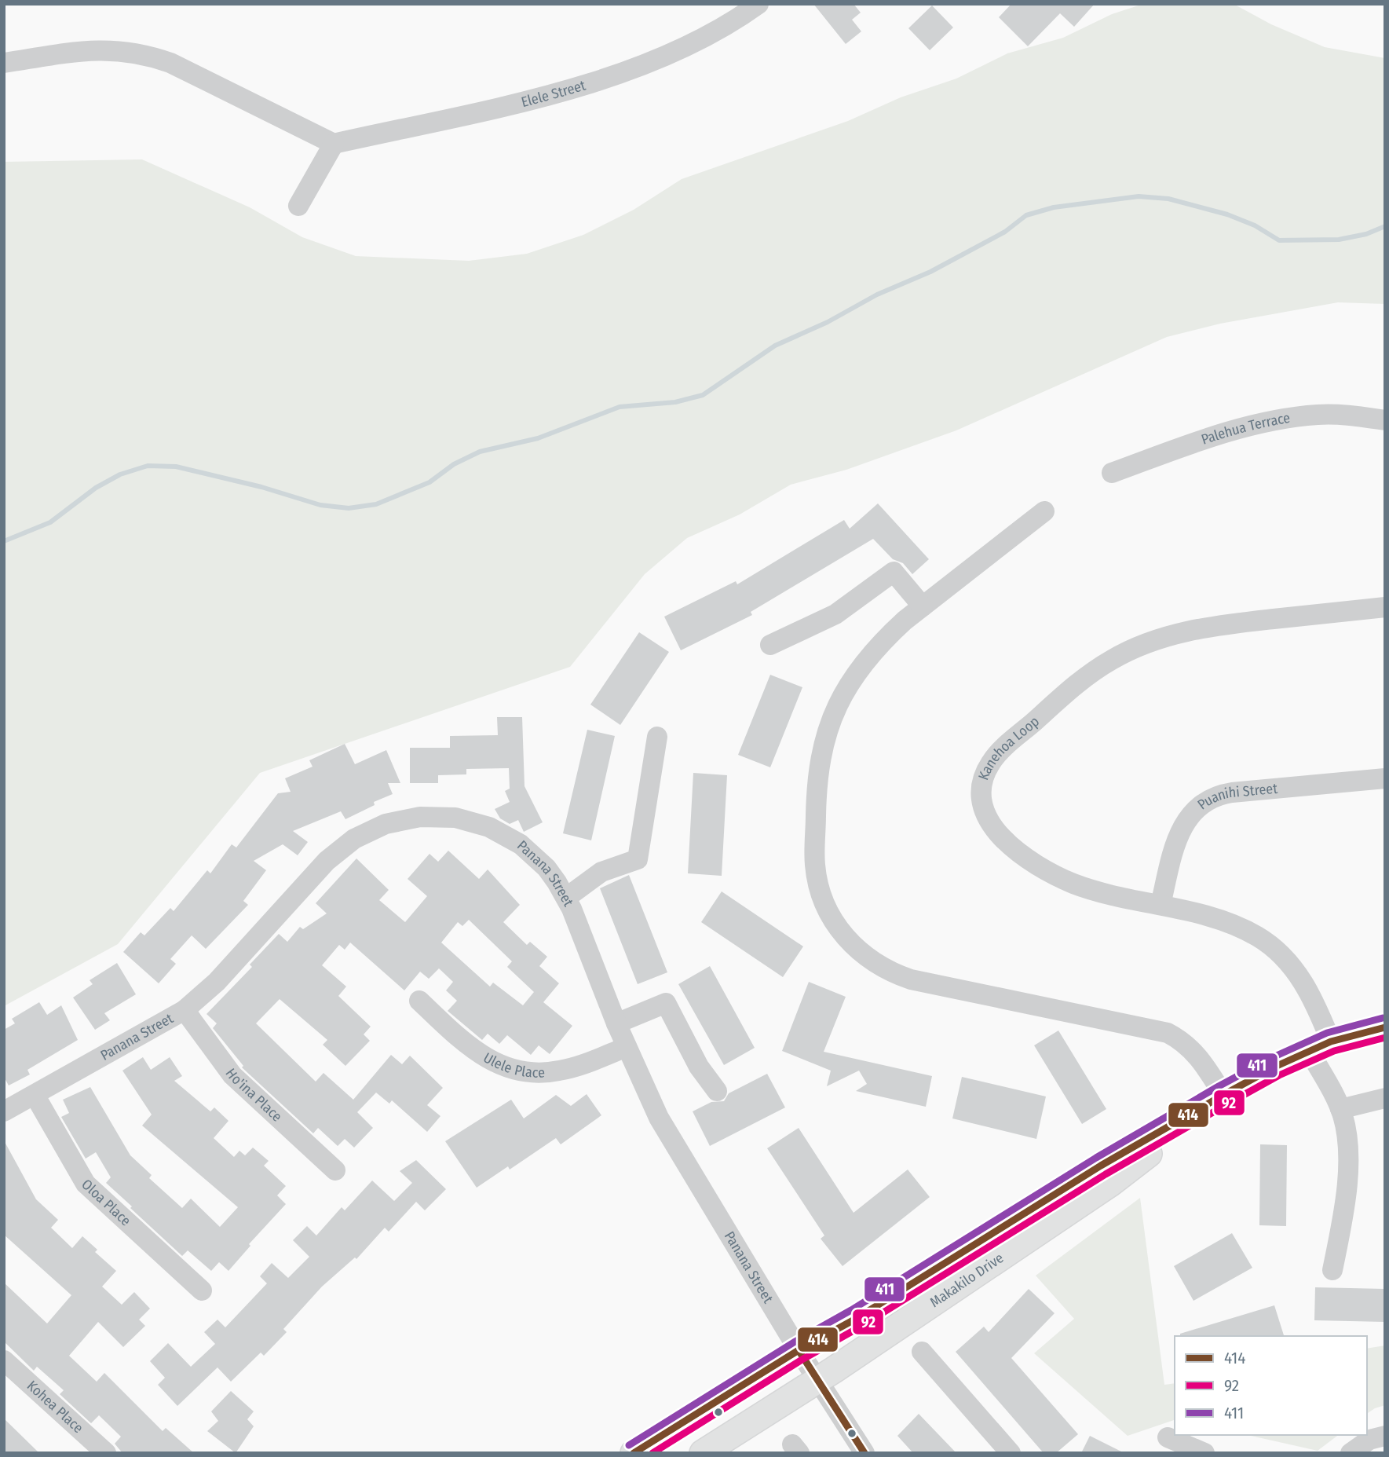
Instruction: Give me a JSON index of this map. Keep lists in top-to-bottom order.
{
  "streets": {
    "main road": ["Makakilo Drive"],
    "street": [
      "Elele Street",
      "Palehua Terrace",
      "Kanehoa Loop",
      "Puanihi Street",
      "Panana Street",
      "Ulele Place",
      "Ho'ina Place",
      "Oloa Place",
      "Kohea Place"
    ]
  },
  "crossings": [
    ["Kanehoa Loop", "Puanihi Street"],
    ["Kanehoa Loop", "Makakilo Drive"],
    ["Panana Street", "Ulele Place"],
    ["Panana Street", "Ho'ina Place"],
    ["Panana Street", "Oloa Place"],
    ["Panana Street", "Makakilo Drive"]
  ],
  "lines": ["transit line 411", "transit line 414", "transit line 92"],
  "legend": ["414", "92", "411"]
}
